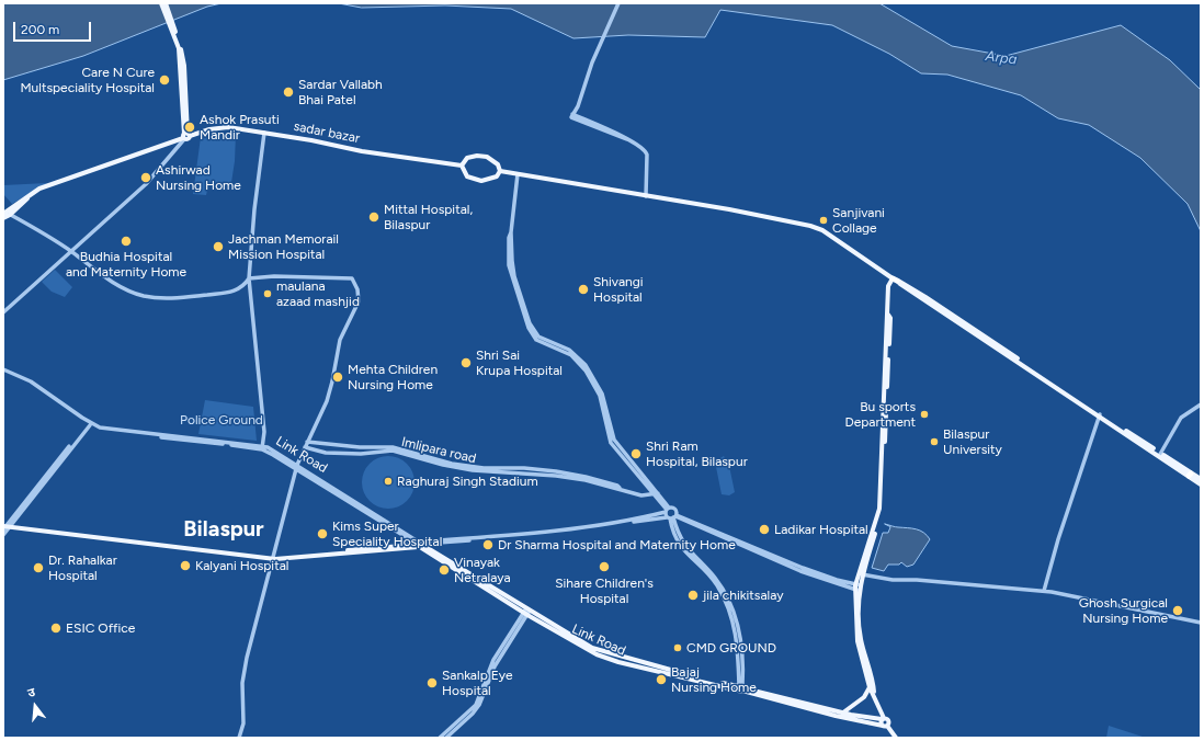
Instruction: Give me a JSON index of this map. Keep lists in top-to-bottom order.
{
  "streets": {
    "main road": ["sadar bazar", "Link Road"],
    "street": ["Imlipara road"]
  },
  "districts": ["Bilaspur"],
  "water": ["Arpa"],
  "parks": ["Police Ground"],
  "places": [
    "Care N Cure Multspeciality Hospital",
    "Sardar Vallabh Bhai Patel",
    "Ashok Prasuti Mandir",
    "Ashirwad Nursing Home",
    "Mittal Hospital, Bilaspur",
    "Sanjivani Collage",
    "Budhia Hospital and Maternity Home",
    "Jachman Memorail Mission Hospital",
    "Shivangi Hospital",
    "maulana azaad mashjid",
    "Shri Sai Krupa Hospital",
    "Mehta Children Nursing Home",
    "Bu sports Department",
    "Bilaspur University",
    "Shri Ram Hospital, Bilaspur",
    "Raghuraj Singh Stadium",
    "Ladikar Hospital",
    "Kims Super Speciality Hospital",
    "Dr Sharma Hospital and Maternity Home",
    "Kalyani Hospital",
    "Sihare Children's Hospital",
    "Dr. Rahalkar Hospital",
    "Vinayak Netralaya",
    "jila chikitsalay",
    "Ghosh Surgical Nursing Home",
    "ESIC Office",
    "CMD GROUND",
    "Bajaj Nursing Home",
    "Sankalp Eye Hospital"
  ],
  "scale_bar": "200 m",
  "north": "top"
}
